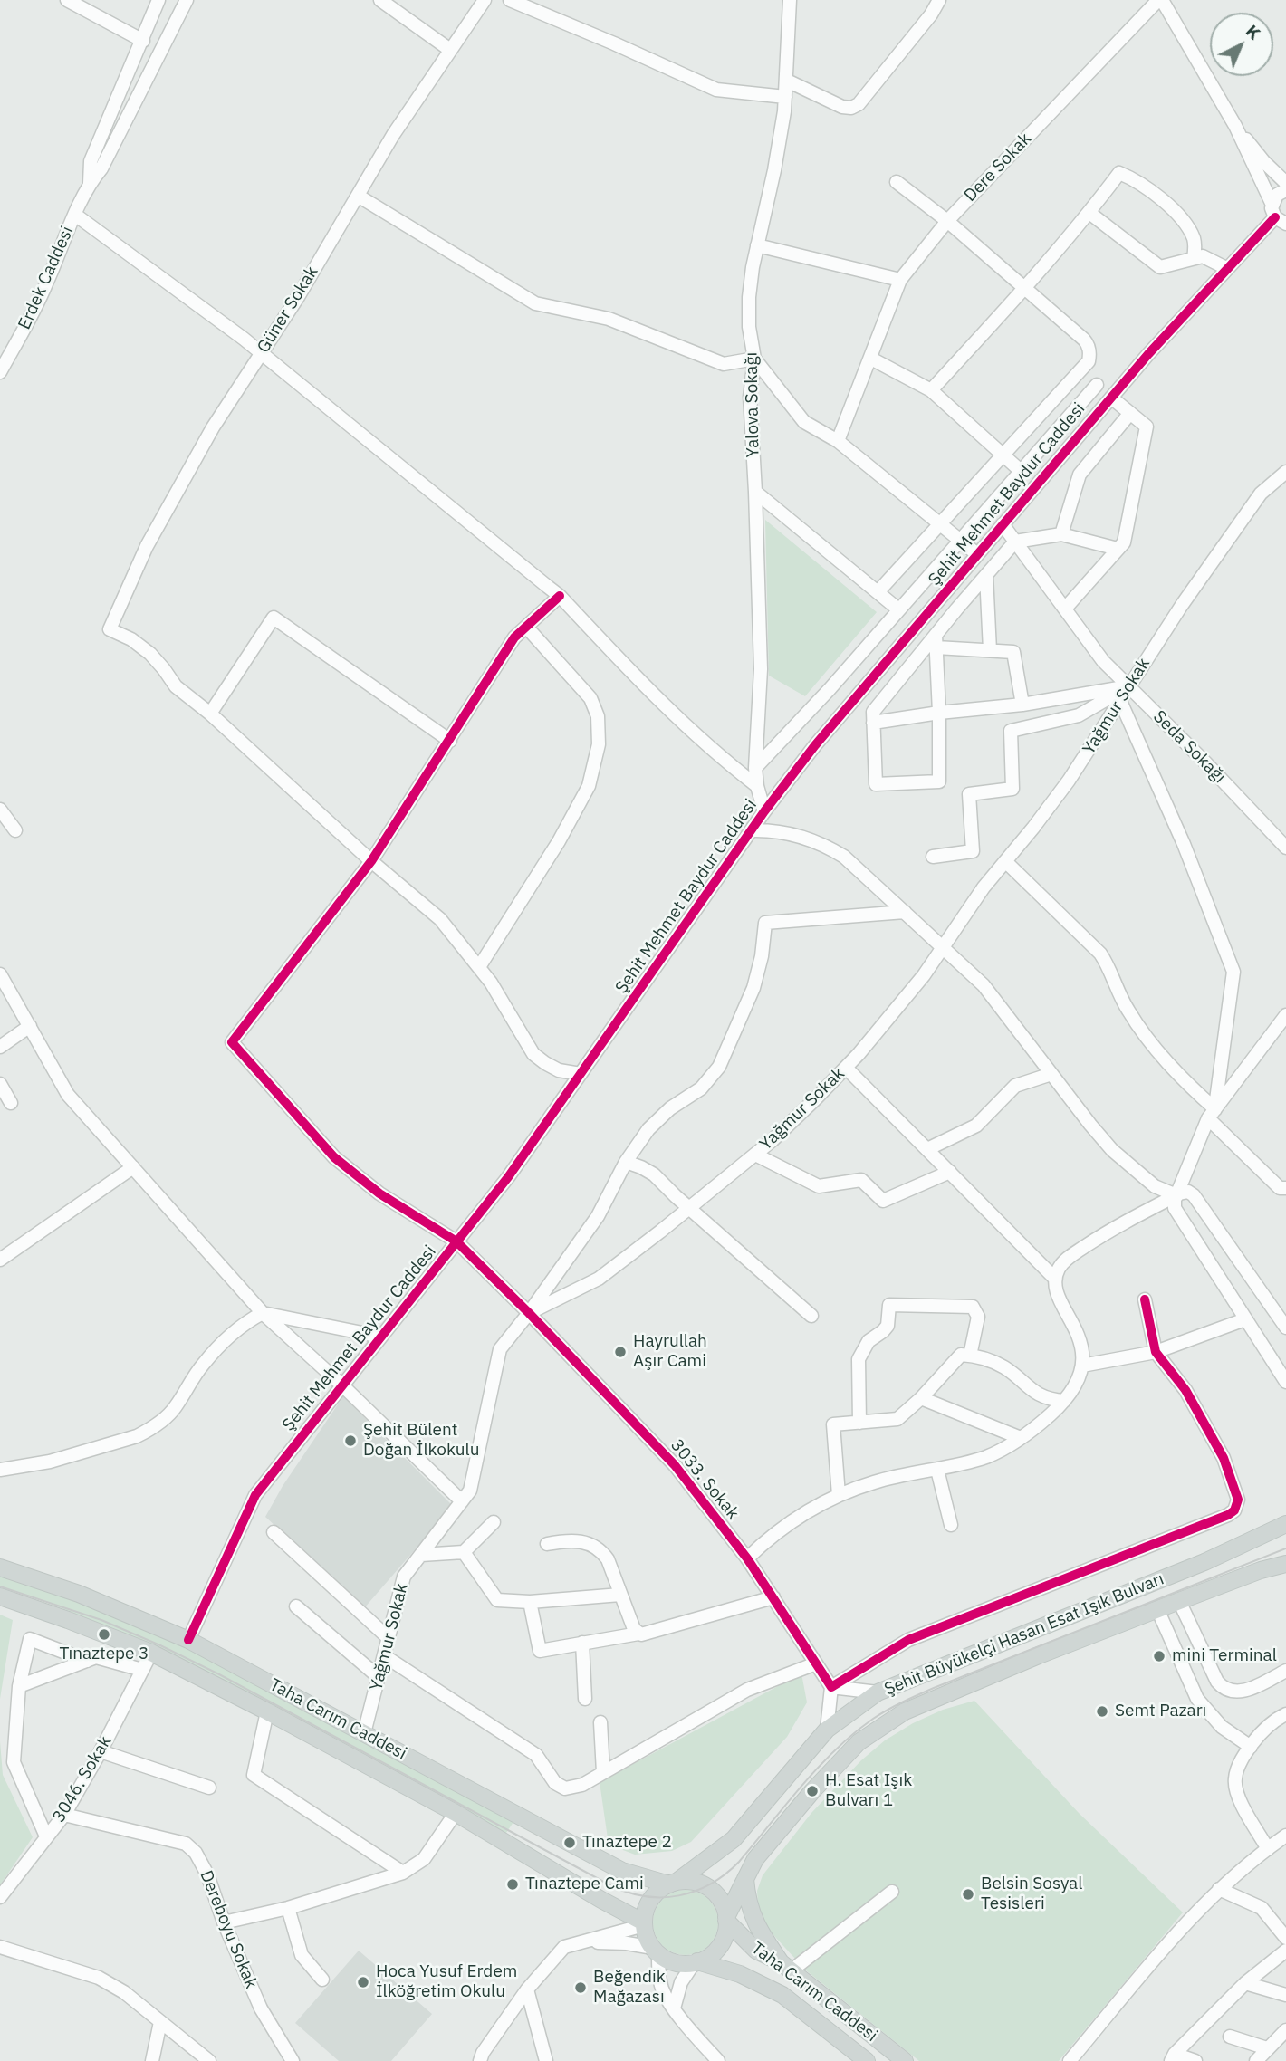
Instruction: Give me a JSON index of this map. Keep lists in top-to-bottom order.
{
  "streets": {
    "main road": ["Şehit Büyükelçi Hasan Esat Işık Bulvarı", "Taha Carım Caddesi"],
    "street": [
      "Dere Sokak",
      "Erdek Caddesi",
      "Güner Sokak",
      "Yalova Sokağı",
      "Şehit Mehmet Baydur Caddesi",
      "Yağmur Sokak",
      "Seda Sokağı",
      "3033. Sokak",
      "3046. Sokak",
      "Dereboyu Sokak"
    ]
  },
  "crossings": [
    ["Yalova Sokağı", "Şehit Mehmet Baydur Caddesi"],
    ["Şehit Mehmet Baydur Caddesi", "Seda Sokağı"],
    ["Şehit Mehmet Baydur Caddesi", "3033. Sokak"],
    ["Şehit Mehmet Baydur Caddesi", "Taha Carım Caddesi"],
    ["Yağmur Sokak", "Seda Sokağı"],
    ["Yağmur Sokak", "3033. Sokak"],
    ["Yağmur Sokak", "Taha Carım Caddesi"],
    ["Şehit Büyükelçi Hasan Esat Işık Bulvarı", "Taha Carım Caddesi"],
    ["Taha Carım Caddesi", "3046. Sokak"],
    ["3046. Sokak", "Dereboyu Sokak"]
  ],
  "places": [
    "Hayrullah Aşır Cami",
    "Şehit Bülent Doğan İlkokulu",
    "Tınaztepe 3",
    "mini Terminal",
    "Semt Pazarı",
    "H. Esat Işık Bulvarı 1",
    "Tınaztepe 2",
    "Tınaztepe Cami",
    "Belsin Sosyal Tesisleri",
    "Hoca Yusuf Erdem İlköğretim Okulu",
    "Beğendik Mağazası"
  ],
  "north": "top right"
}
